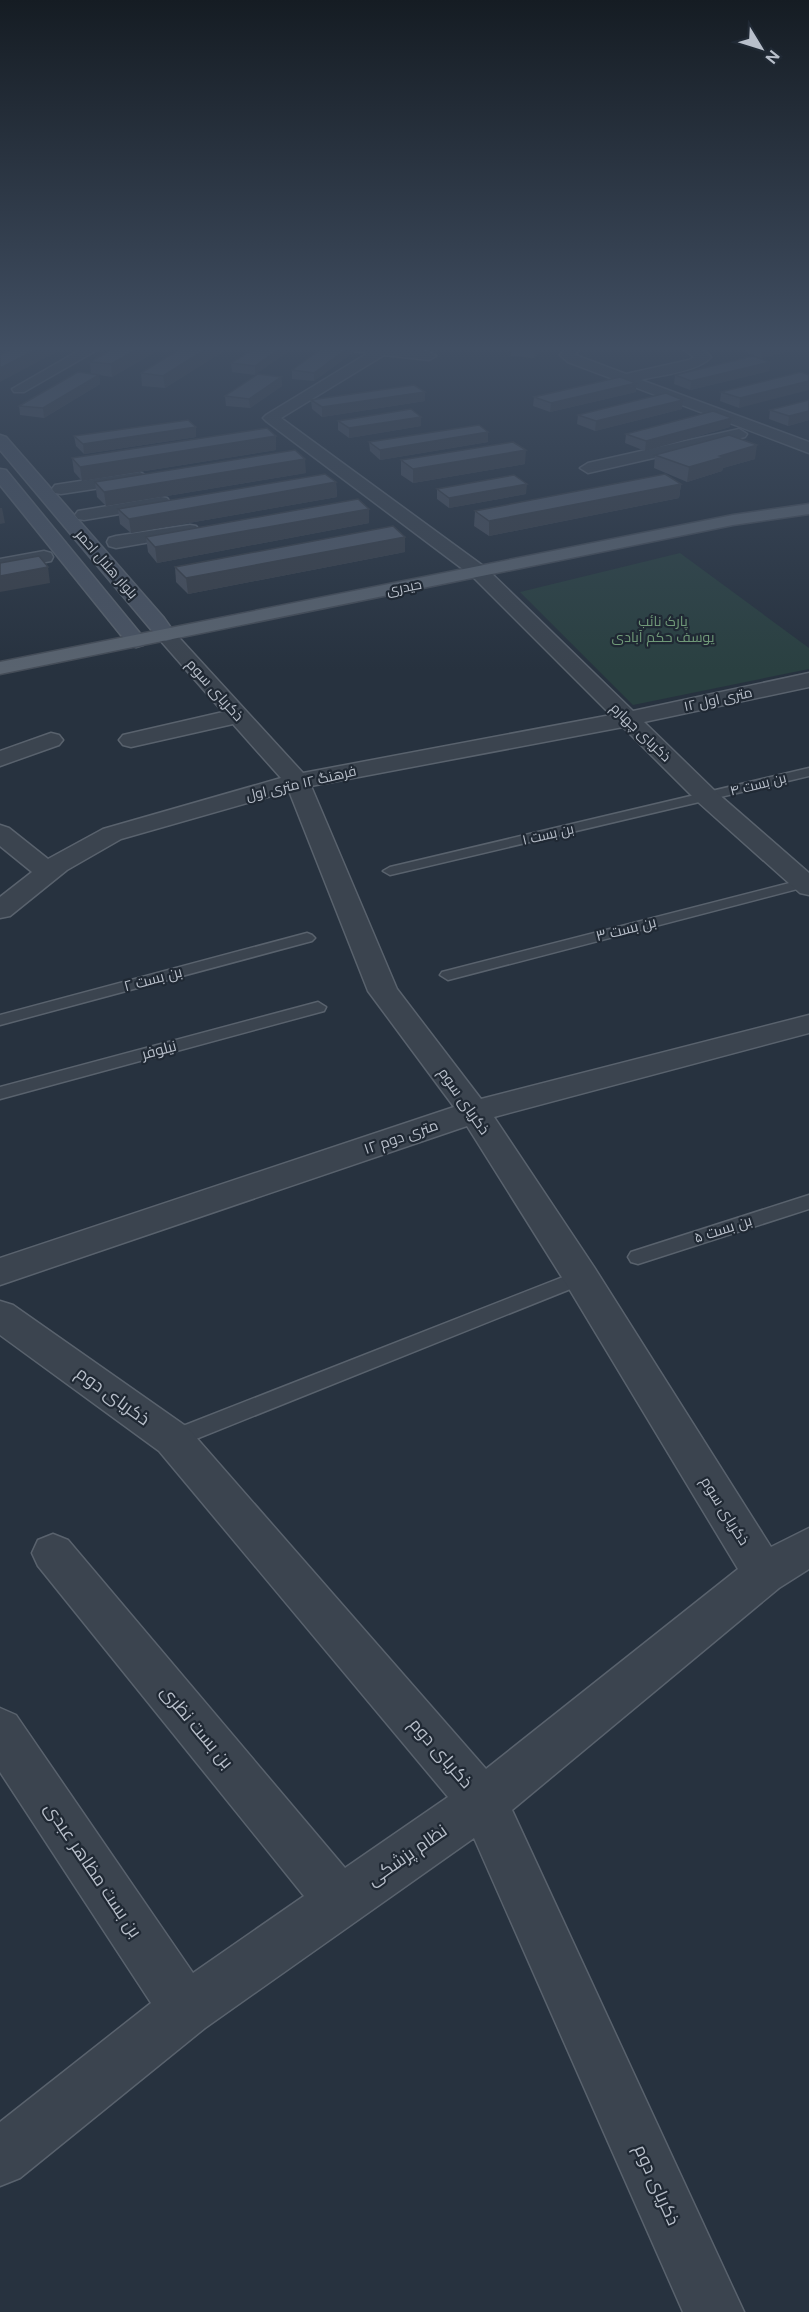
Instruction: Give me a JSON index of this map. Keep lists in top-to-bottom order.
{
  "streets": {
    "main road": ["بلوار هلال احمر", "حیدری"],
    "street": [
      "ذکریای سوم",
      "۱۲ متری اول",
      "ذکریای چهارم",
      "فرهنگ ۱۲ متری اول",
      "۱۲ متری دوم",
      "ذکریای دوم",
      "بن بست نظری",
      "نظام پزشکی",
      "بن بست مظاهر عبدی"
    ],
    "lane": [
      "بن بست ۴",
      "بن بست ۱",
      "بن بست ۳",
      "بن بست ۲",
      "نیلوفر",
      "بن بست ۵"
    ]
  },
  "crossings": [
    ["بلوار هلال احمر", "حیدری"],
    ["بلوار هلال احمر", "ذکریای سوم"],
    ["حیدری", "ذکریای سوم"],
    ["حیدری", "ذکریای چهارم"],
    ["ذکریای سوم", "فرهنگ ۱۲ متری اول"],
    ["ذکریای سوم", "۱۲ متری دوم"],
    ["ذکریای سوم", "نظام پزشکی"],
    ["۱۲ متری اول", "ذکریای چهارم"],
    ["۱۲ متری اول", "فرهنگ ۱۲ متری اول"],
    ["ذکریای چهارم", "فرهنگ ۱۲ متری اول"],
    ["ذکریای چهارم", "بن بست ۴"],
    ["ذکریای چهارم", "بن بست ۱"],
    ["ذکریای چهارم", "بن بست ۳"],
    ["بن بست ۴", "بن بست ۱"],
    ["ذکریای دوم", "نظام پزشکی"],
    ["بن بست نظری", "نظام پزشکی"],
    ["نظام پزشکی", "بن بست مظاهر عبدی"]
  ],
  "parks": ["پارک نائب یوسف حکم آبادی"],
  "north": "bottom right"
}
